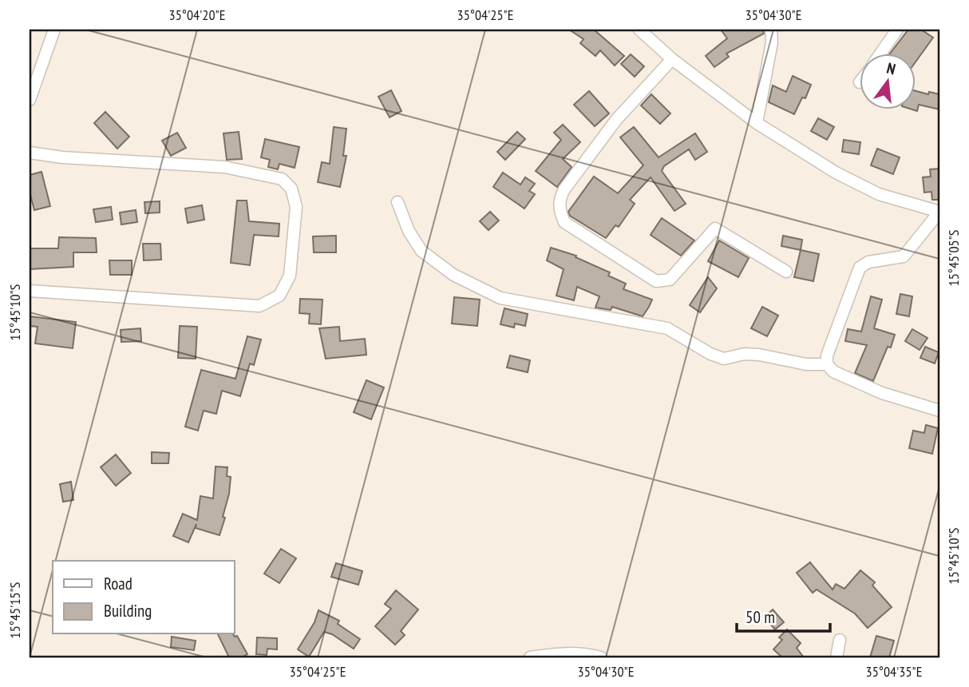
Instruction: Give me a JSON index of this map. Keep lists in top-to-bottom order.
{
  "legend": ["Road", "Building"],
  "scale_bar": "50 m",
  "north": "top",
  "coordinates": [
    "35°04'20\"E",
    "35°04'25\"E",
    "35°04'30\"E",
    "15°45'05\"S",
    "15°45'10\"S",
    "15°45'15\"S",
    "35°04'35\"E"
  ]
}
